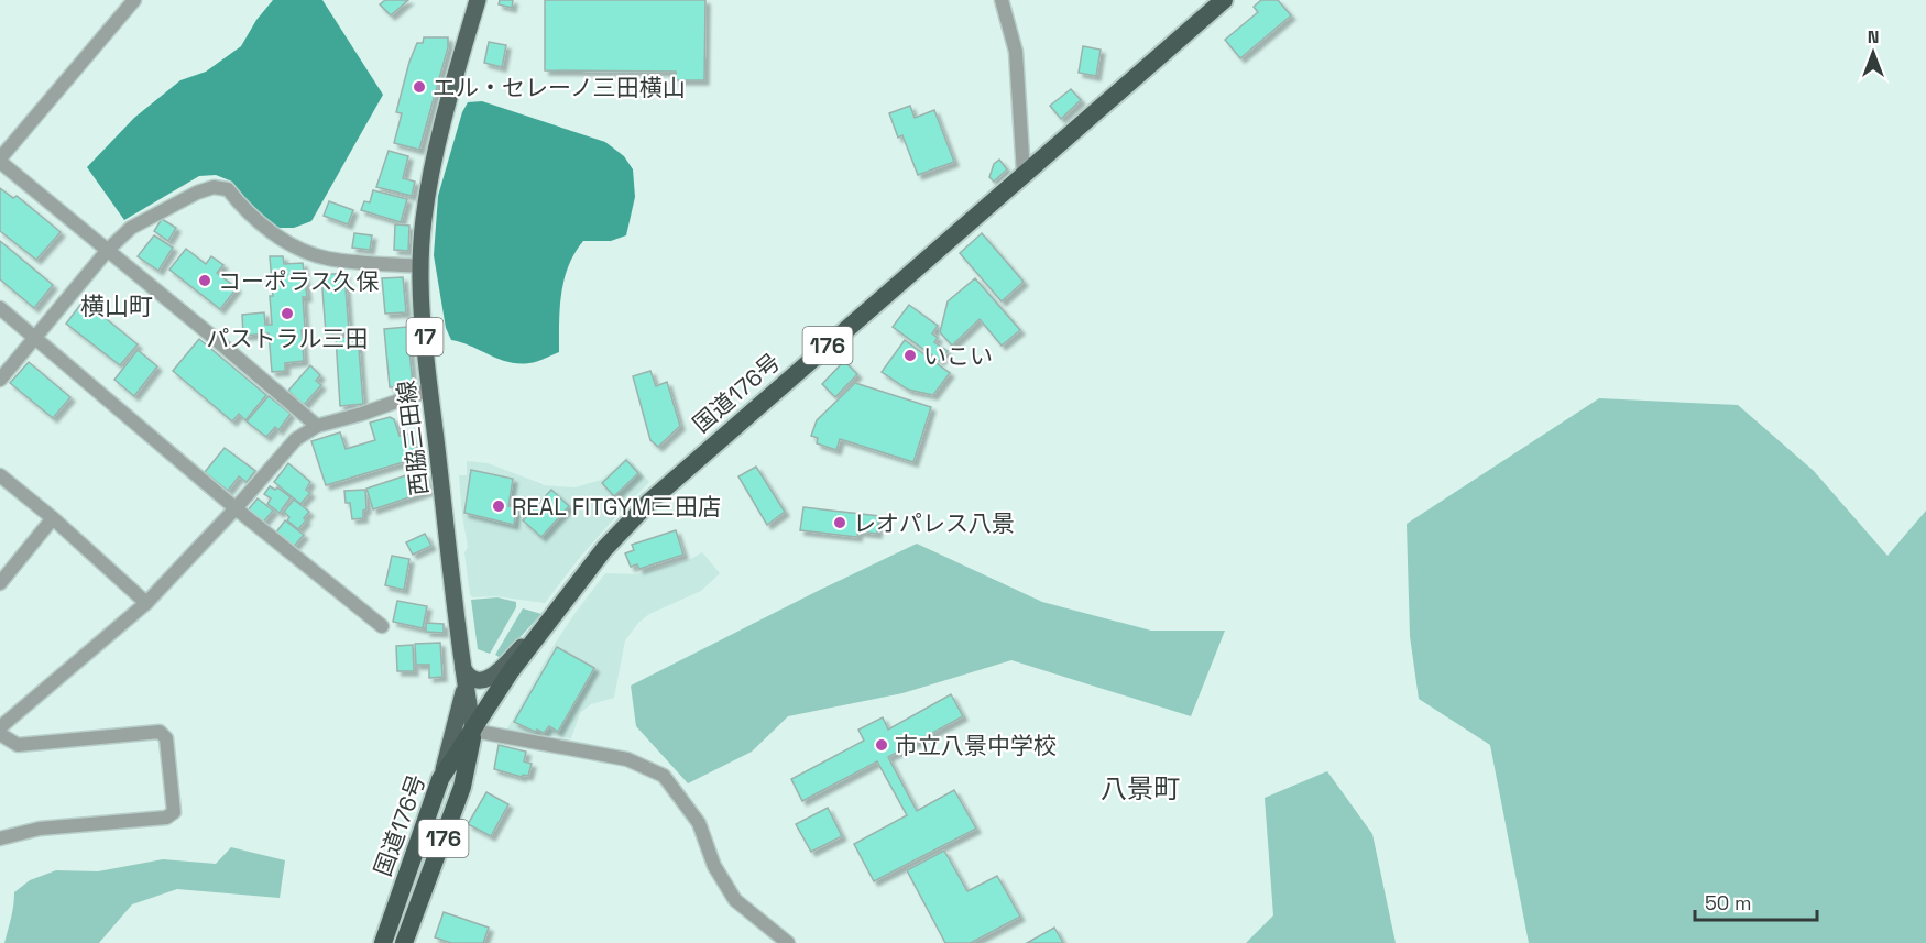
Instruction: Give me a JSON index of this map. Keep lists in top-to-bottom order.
{
  "streets": {
    "highway": ["176", "国道176号"],
    "main road": ["17", "西脇三田線"]
  },
  "crossings": [
    ["国道176号", "西脇三田線"]
  ],
  "districts": ["横山町", "八景町"],
  "places": [
    "エル・セレーノ三田横山",
    "コーポラス久保",
    "パストラル三田",
    "いこい",
    "REAL FITGYM三田店",
    "レオパレス八景",
    "市立八景中学校"
  ],
  "scale_bar": "50 m",
  "north": "top"
}
